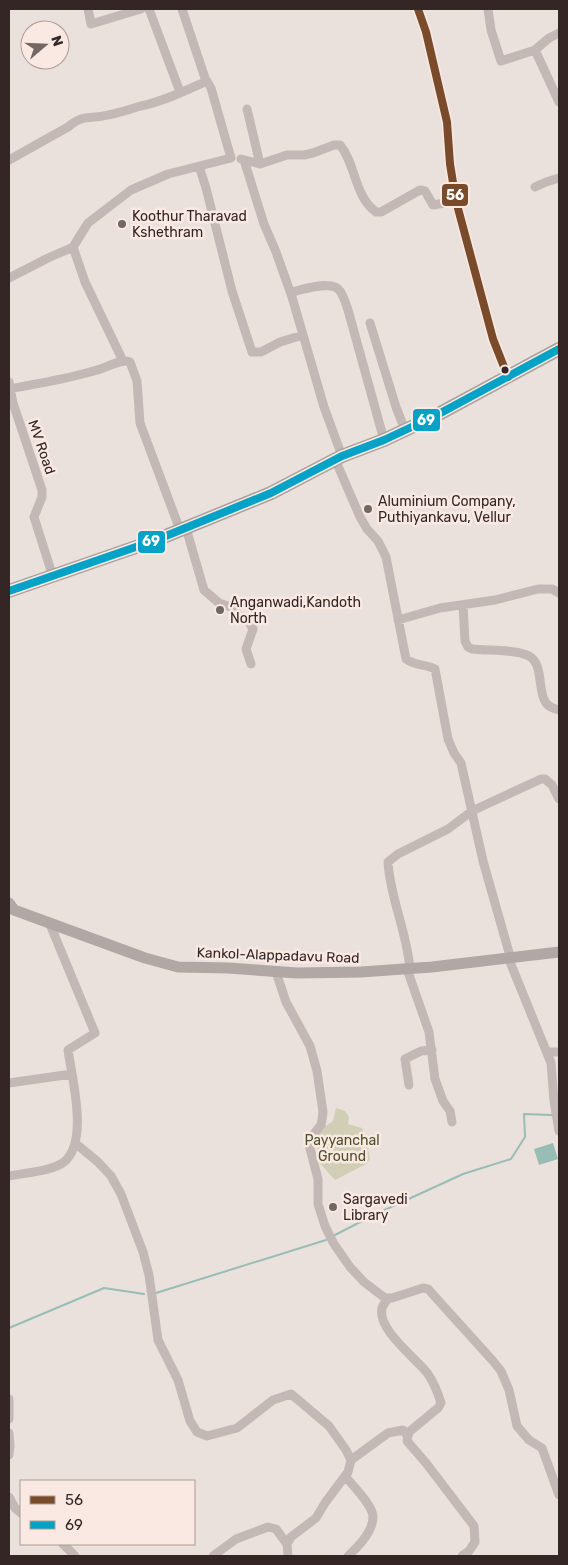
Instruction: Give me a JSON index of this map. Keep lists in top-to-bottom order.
{
  "streets": {
    "main road": ["Kankol-Alappadavu Road"],
    "street": ["MV Road"]
  },
  "parks": ["Payyanchal Ground"],
  "places": [
    "Koothur Tharavad Kshethram",
    "Aluminium Company, Puthiyankavu, Vellur",
    "Anganwadi,Kandoth North",
    "Sargavedi Library"
  ],
  "lines": ["transit line 56", "transit line 69"],
  "legend": ["56", "69"],
  "north": "right"
}
